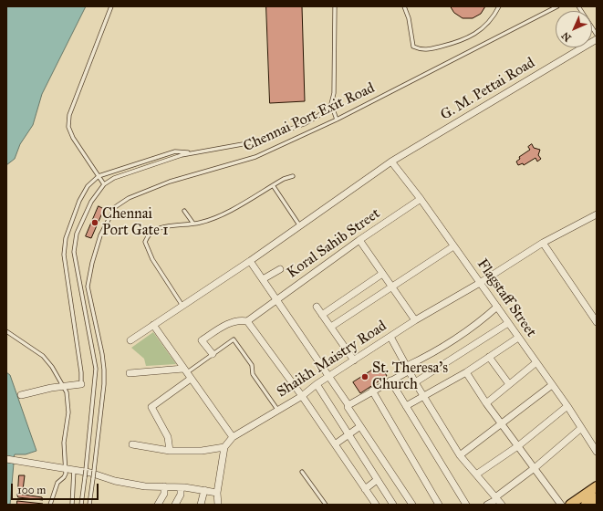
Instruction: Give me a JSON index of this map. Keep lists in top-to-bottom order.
{
  "streets": {
    "street": [
      "G. M. Pettai Road",
      "Koral Sahib Street",
      "Flagstaff Street",
      "Shaikh Maistry Road"
    ],
    "lane": ["Chennai Port Exit Road"]
  },
  "crossings": [
    ["G. M. Pettai Road", "Flagstaff Street"],
    ["Koral Sahib Street", "Flagstaff Street"],
    ["Flagstaff Street", "Shaikh Maistry Road"]
  ],
  "places": ["Chennai Port Gate 1", "St. Theresa's Church"],
  "scale_bar": "100 m",
  "north": "bottom left"
}
